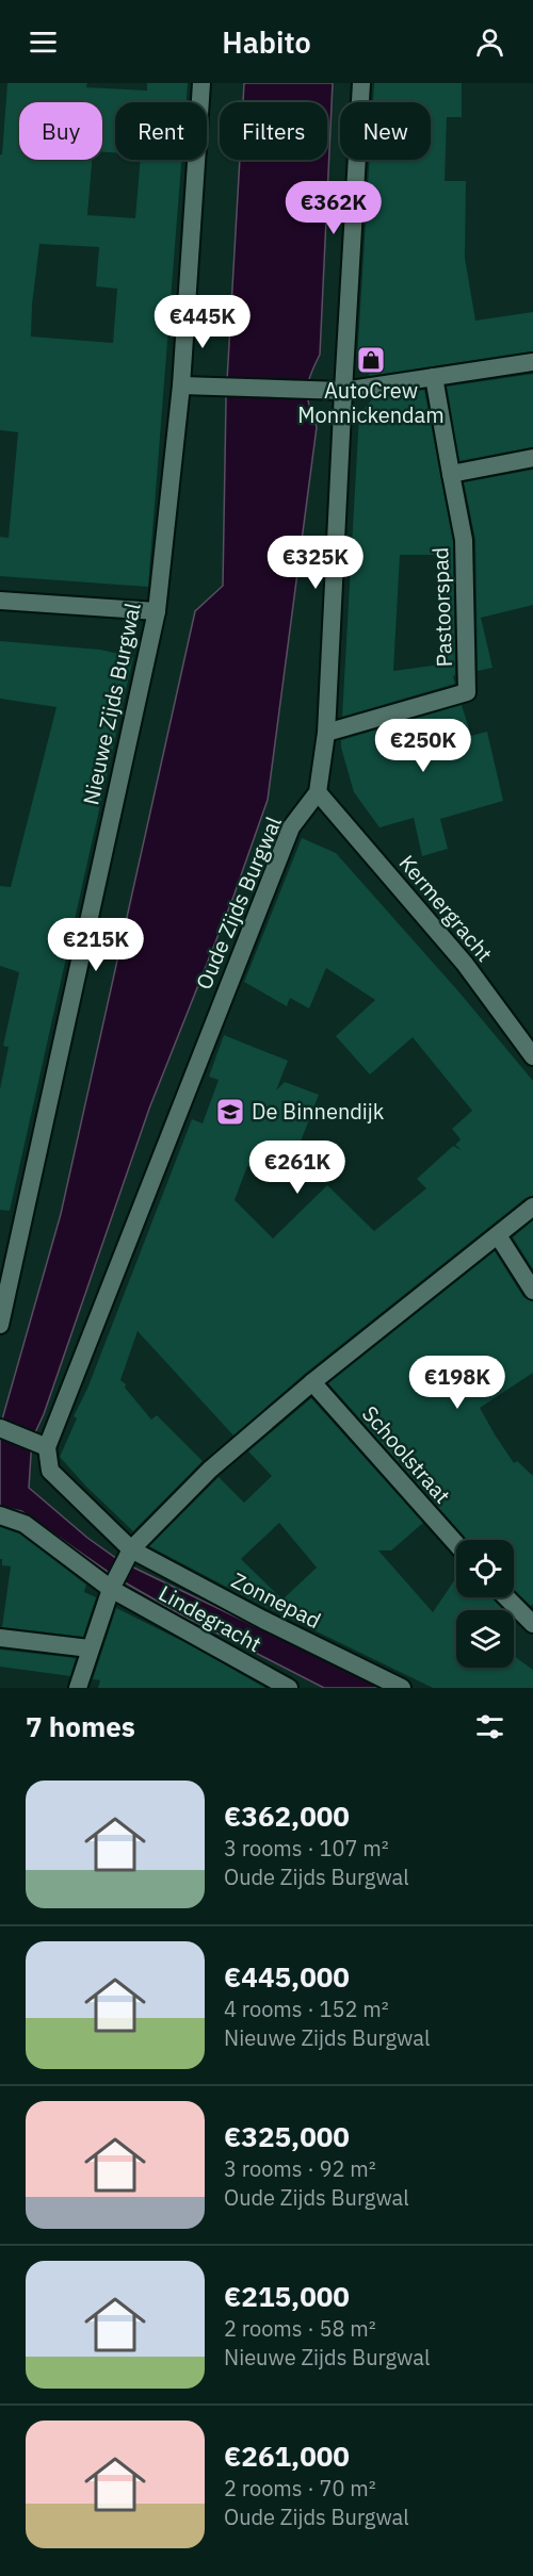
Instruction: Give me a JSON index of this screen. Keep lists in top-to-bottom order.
{
  "streets": {
    "street": [
      "Pastoorspad",
      "Nieuwe Zijds Burgwal",
      "Oude Zijds Burgwal",
      "Kermergracht",
      "Schoolstraat",
      "Zonnepad",
      "Lindegracht"
    ]
  },
  "crossings": [
    ["Pastoorspad", "Oude Zijds Burgwal"],
    ["Oude Zijds Burgwal", "Kermergracht"]
  ],
  "places": {
    "shop": ["AutoCrew Monnickendam"],
    "school or university": ["De Binnendijk"]
  },
  "page": {
    "header": "Habito",
    "chip": [
      "Buy",
      "Rent",
      "Filters",
      "New"
    ],
    "price": [
      "€362K",
      "€445K",
      "€325K",
      "€250K",
      "€215K",
      "€261K",
      "€198K"
    ],
    "heading": "7 homes",
    "list": [
      {
        "name": "€362,000",
        "note": "3 rooms · 107 m² · Oude Zijds Burgwal"
      },
      {
        "name": "€445,000",
        "note": "4 rooms · 152 m² · Nieuwe Zijds Burgwal"
      },
      {
        "name": "€325,000",
        "note": "3 rooms · 92 m² · Oude Zijds Burgwal"
      },
      {
        "name": "€215,000",
        "note": "2 rooms · 58 m² · Nieuwe Zijds Burgwal"
      },
      {
        "name": "€261,000",
        "note": "2 rooms · 70 m² · Oude Zijds Burgwal"
      }
    ]
  }
}
